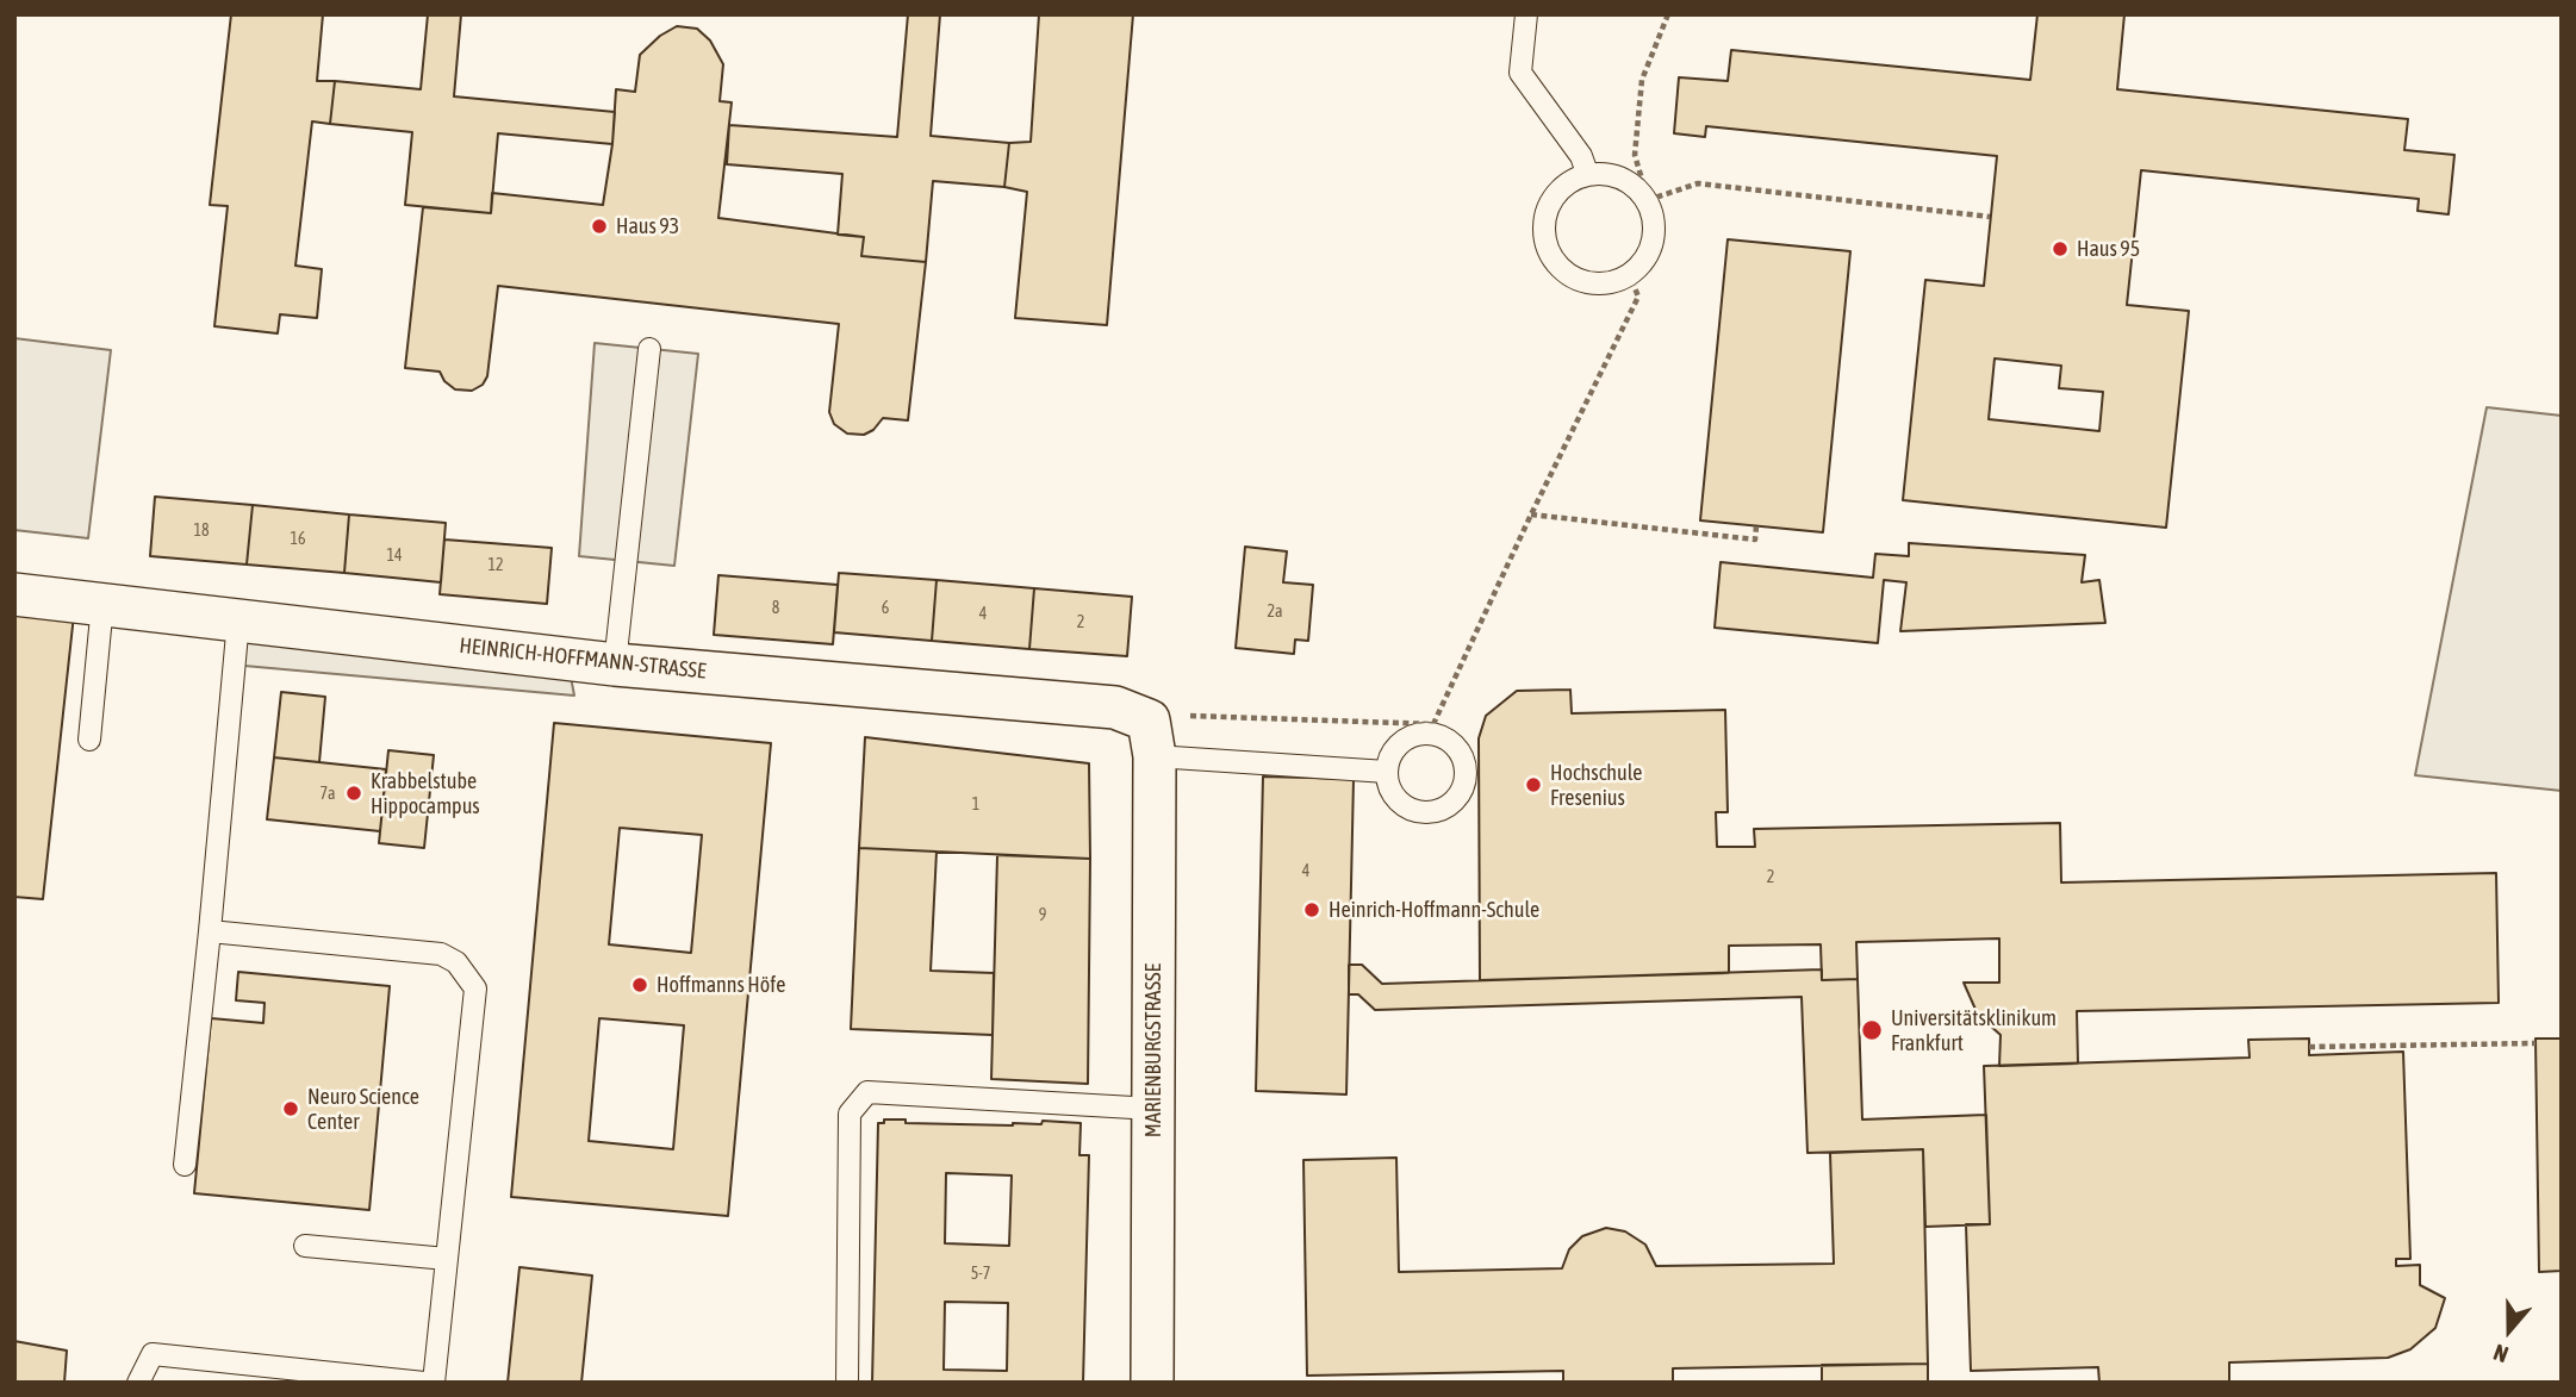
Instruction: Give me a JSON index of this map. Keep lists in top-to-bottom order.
{
  "streets": {
    "street": ["HEINRICH-HOFFMANN-STRASSE", "MARIENBURGSTRASSE"]
  },
  "crossings": [
    ["HEINRICH-HOFFMANN-STRASSE", "MARIENBURGSTRASSE"]
  ],
  "places": [
    "Haus 93",
    "Haus 95",
    "Hochschule Fresenius",
    "Krabbelstube Hippocampus",
    "Heinrich-Hoffmann-Schule",
    "Hoffmanns Höfe",
    "Universitätsklinikum Frankfurt",
    "Neuro Science Center"
  ],
  "house_numbers": [
    "18",
    "16",
    "14",
    "12",
    "8",
    "6",
    "2a",
    "4",
    "2",
    "7a",
    "1",
    "4",
    "2",
    "9",
    "5-7"
  ],
  "north": "bottom"
}
